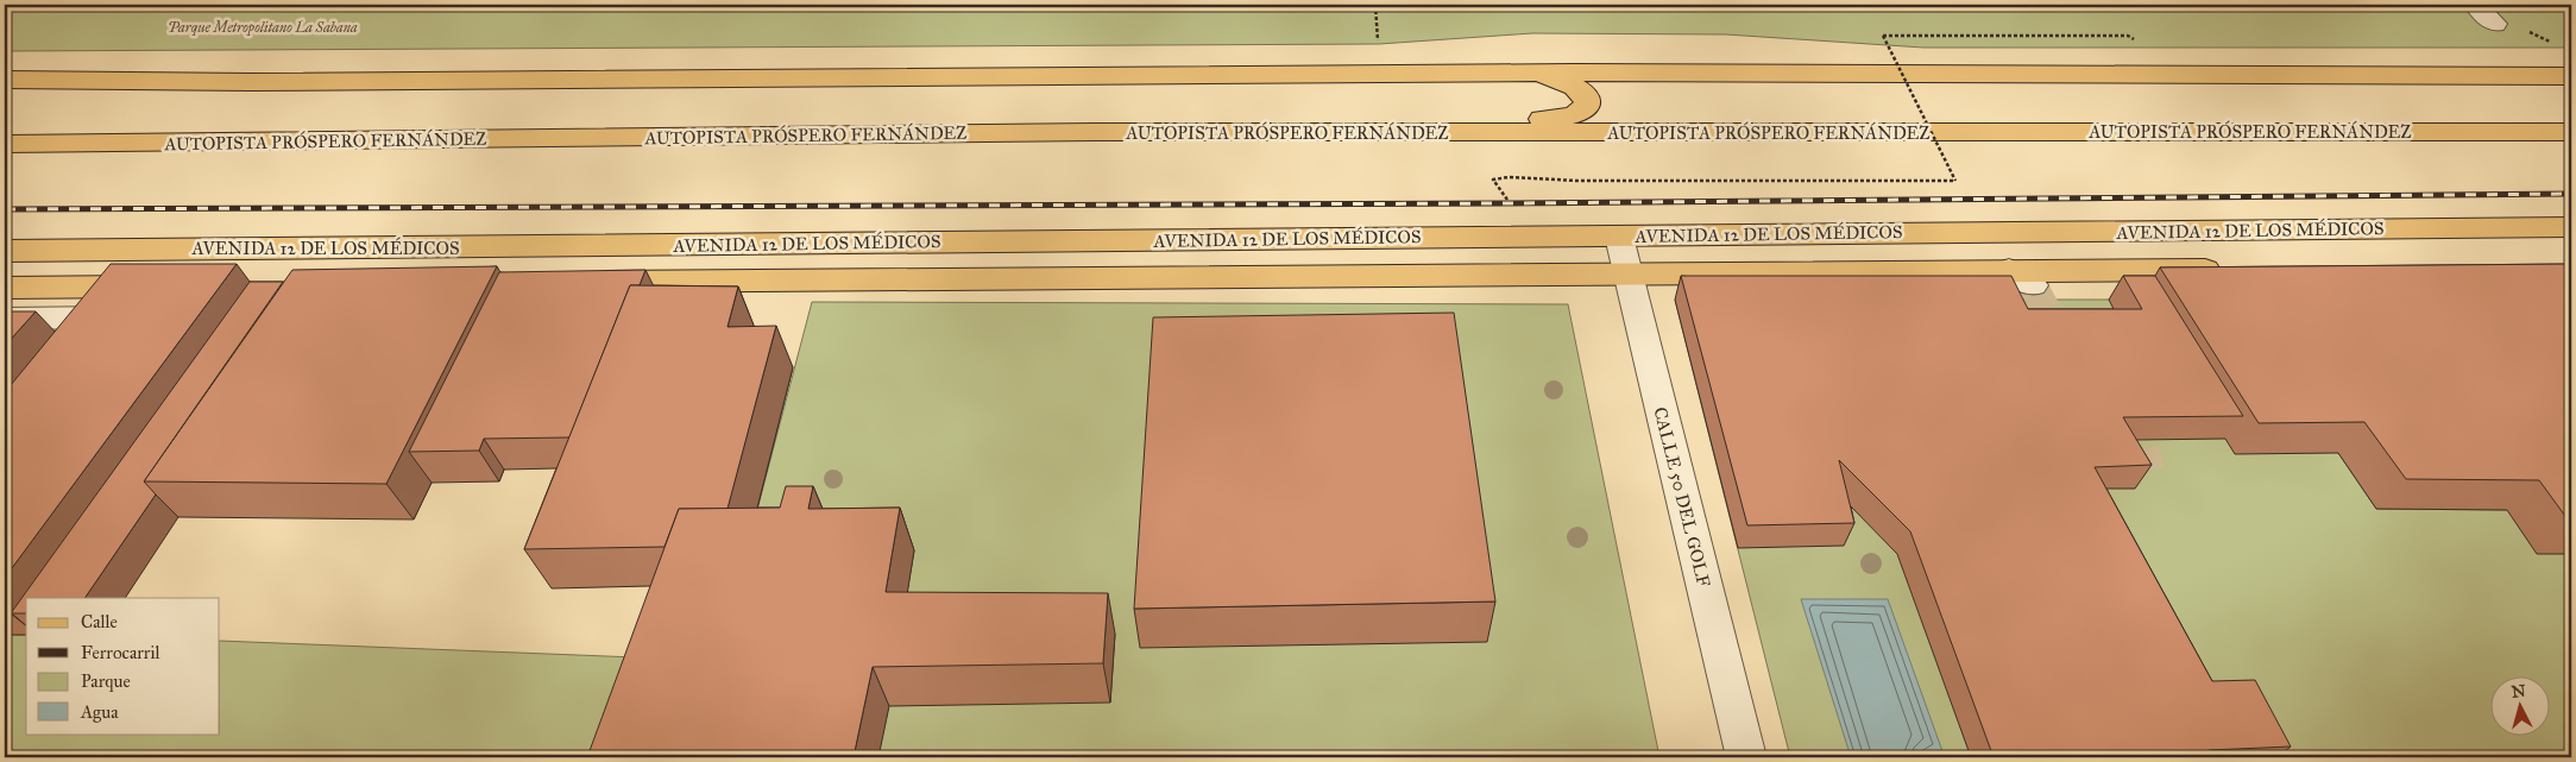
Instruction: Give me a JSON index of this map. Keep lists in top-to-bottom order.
{
  "streets": {
    "main road": ["AUTOPISTA PRÓSPERO FERNÁNDEZ", "AVENIDA 12 DE LOS MÉDICOS"],
    "street": ["CALLE 50 DEL GOLF"]
  },
  "crossings": [
    ["AVENIDA 12 DE LOS MÉDICOS", "CALLE 50 DEL GOLF"]
  ],
  "parks": ["Parque Metropolitano La Sabana"],
  "legend": [
    "Calle",
    "Ferrocarril",
    "Parque",
    "Agua"
  ],
  "north": "top"
}
